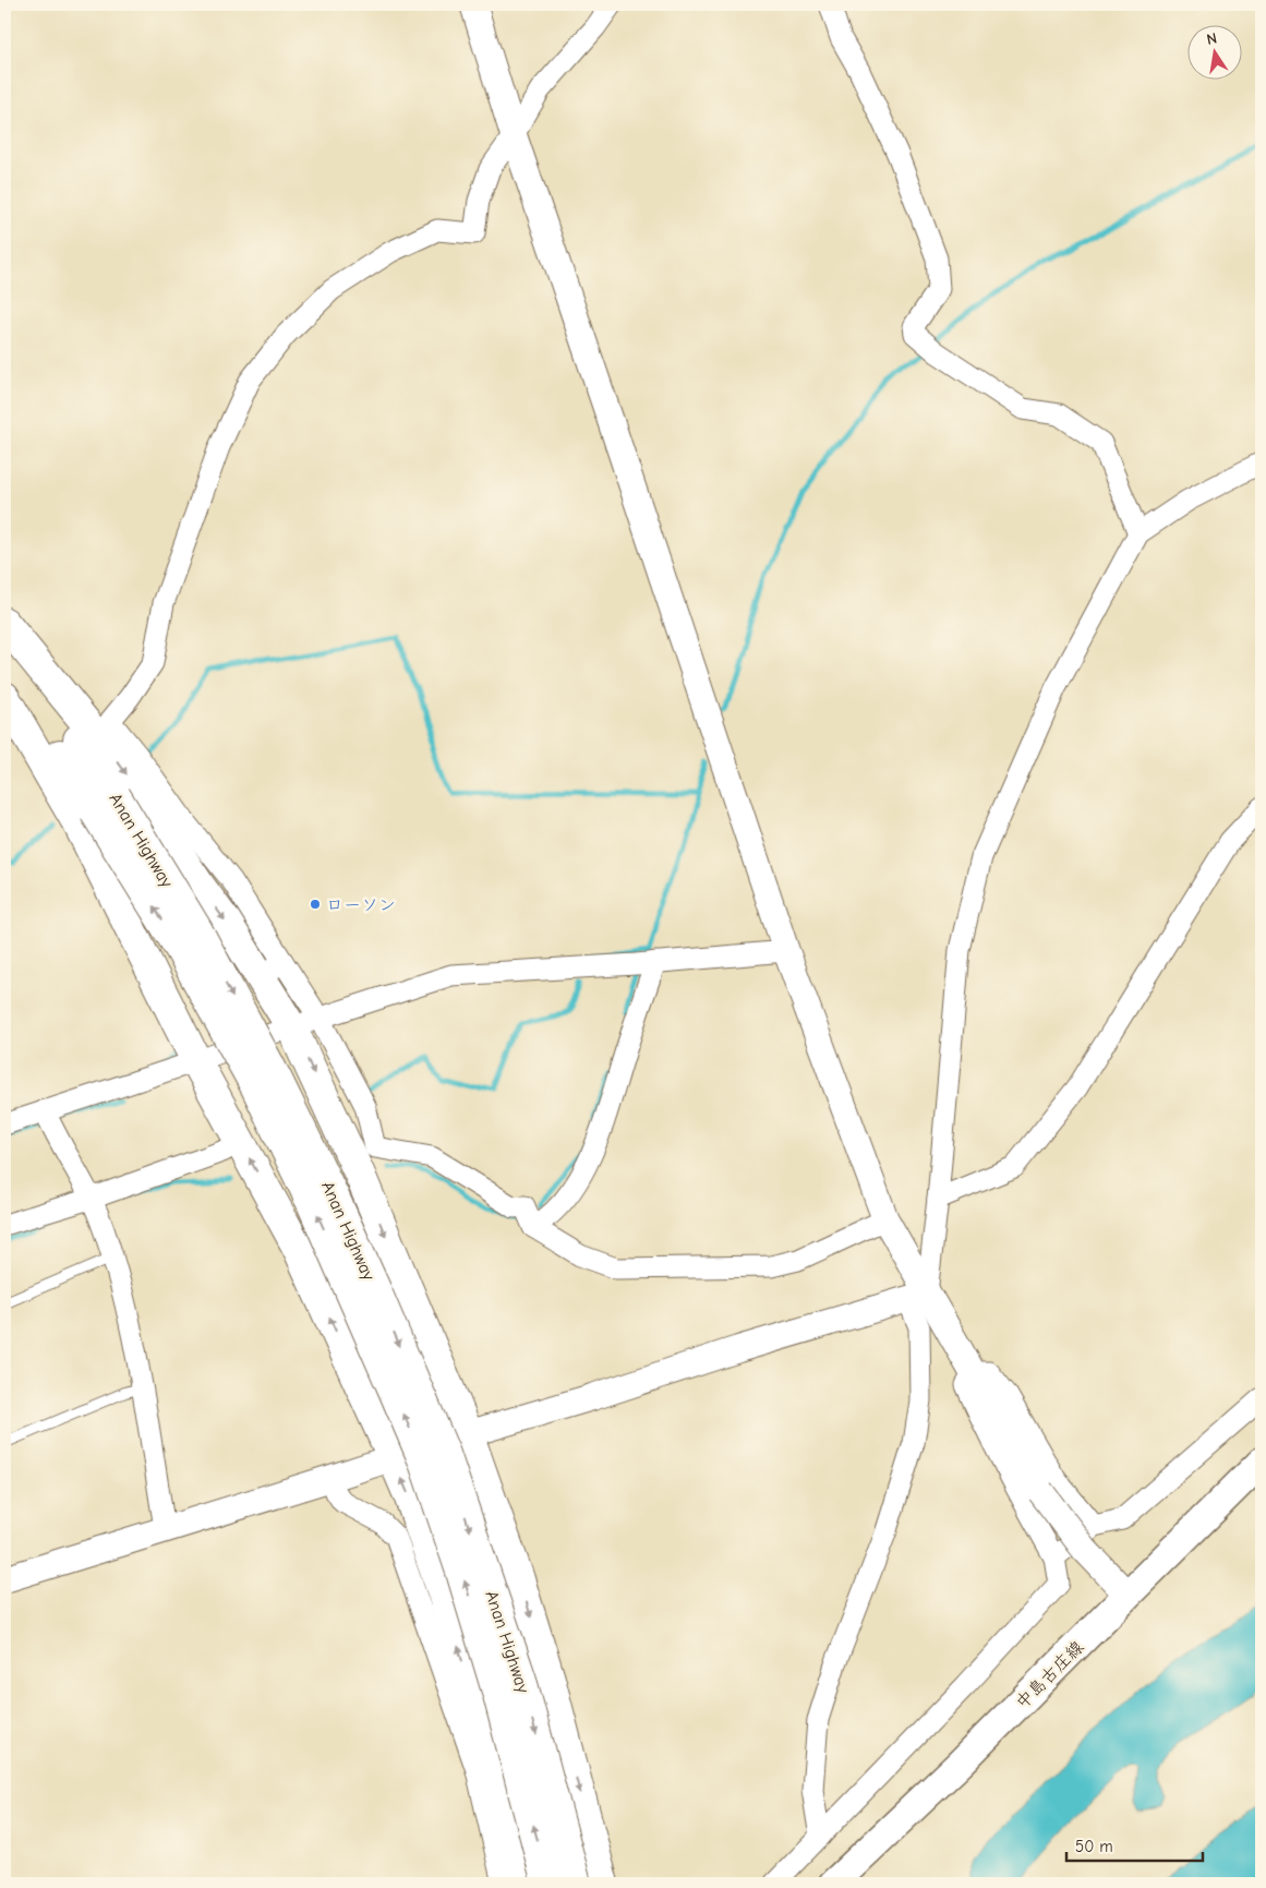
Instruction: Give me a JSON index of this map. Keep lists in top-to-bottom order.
{
  "streets": {
    "highway": ["Anan Highway"],
    "main road": ["中島古庄線"]
  },
  "places": ["ローソン"],
  "scale_bar": "50 m",
  "north": "top"
}
